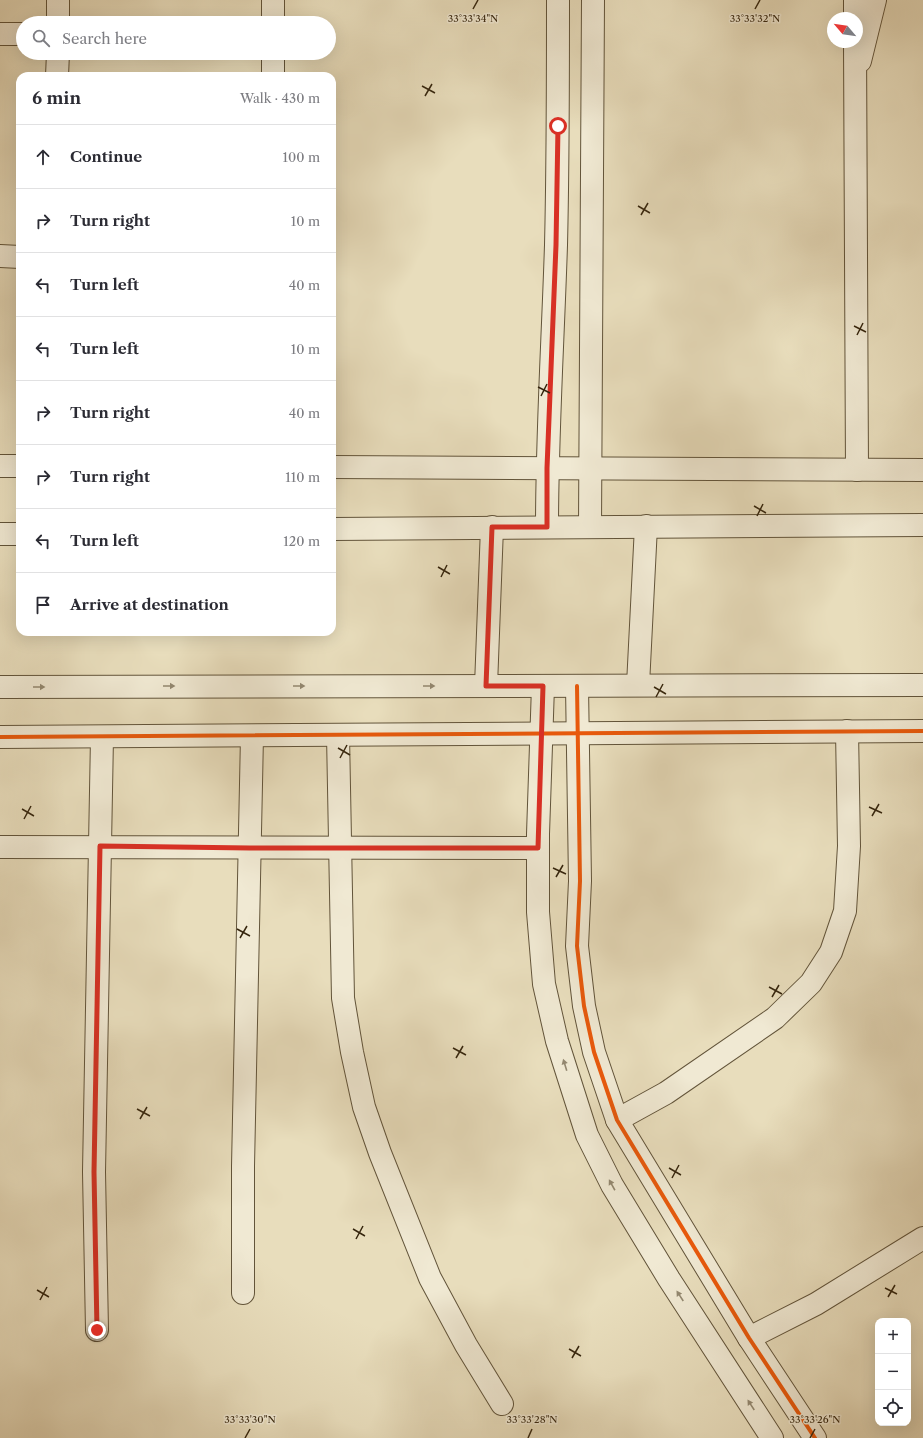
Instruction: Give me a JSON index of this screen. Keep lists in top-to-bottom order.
{
  "north": "top left",
  "page": {
    "search": "Search here",
    "heading": ["6 min", "Walk · 430 m"],
    "list": [
      ["Continue", "100 m"],
      ["Turn right", "10 m"],
      ["Turn left", "40 m"],
      ["Turn left", "10 m"],
      ["Turn right", "40 m"],
      ["Turn right", "110 m"],
      ["Turn left", "120 m"],
      "Arrive at destination"
    ],
    "map_buttons": ["+", "−"]
  },
  "coordinates": [
    "33°33'34\"N",
    "33°33'32\"N",
    "33°33'30\"N",
    "33°33'28\"N",
    "33°33'26\"N"
  ]
}
